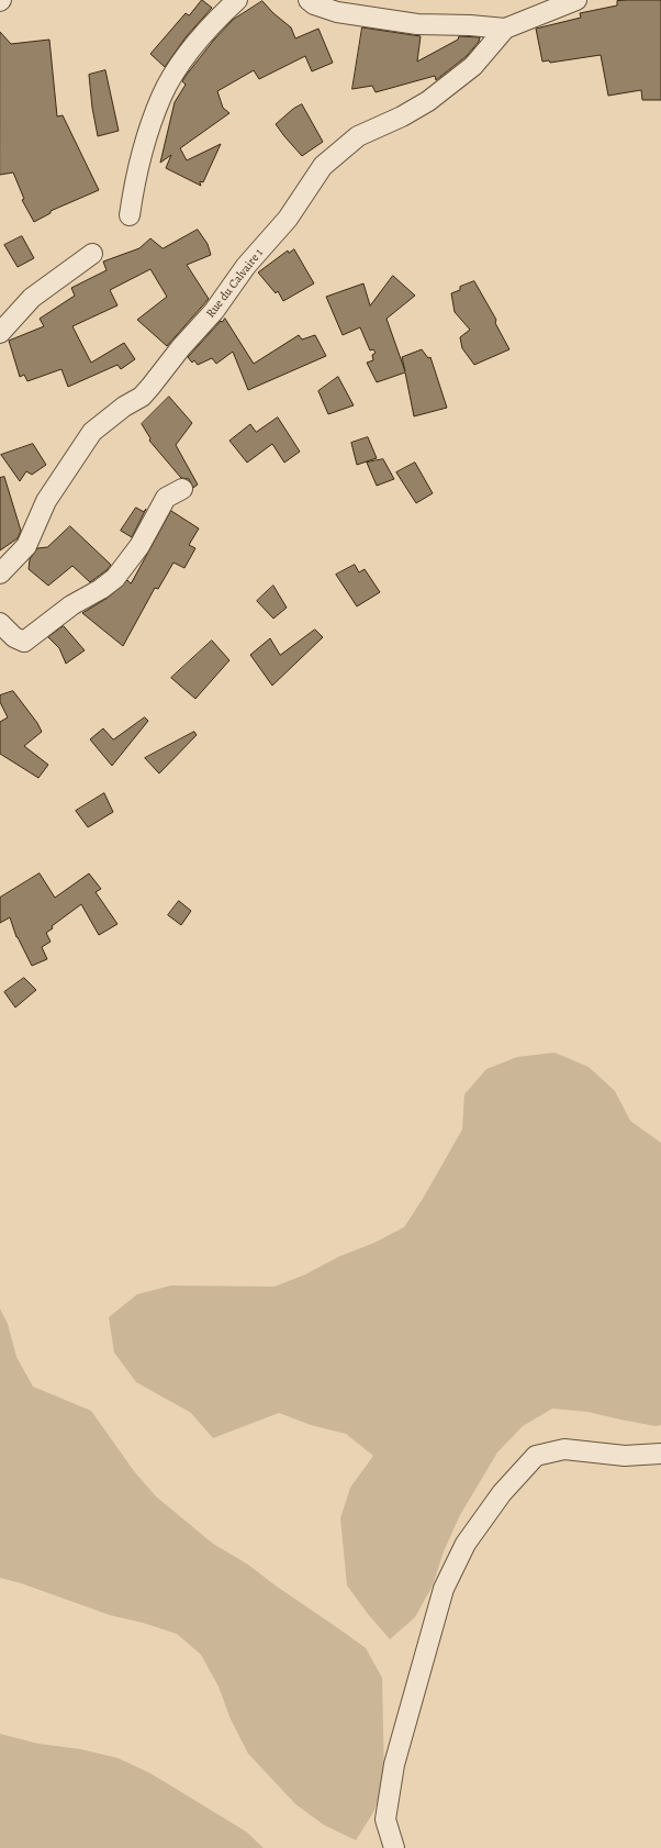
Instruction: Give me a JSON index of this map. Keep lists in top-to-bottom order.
{
  "streets": {
    "street": ["Rue du Calvaire 1"]
  }
}
